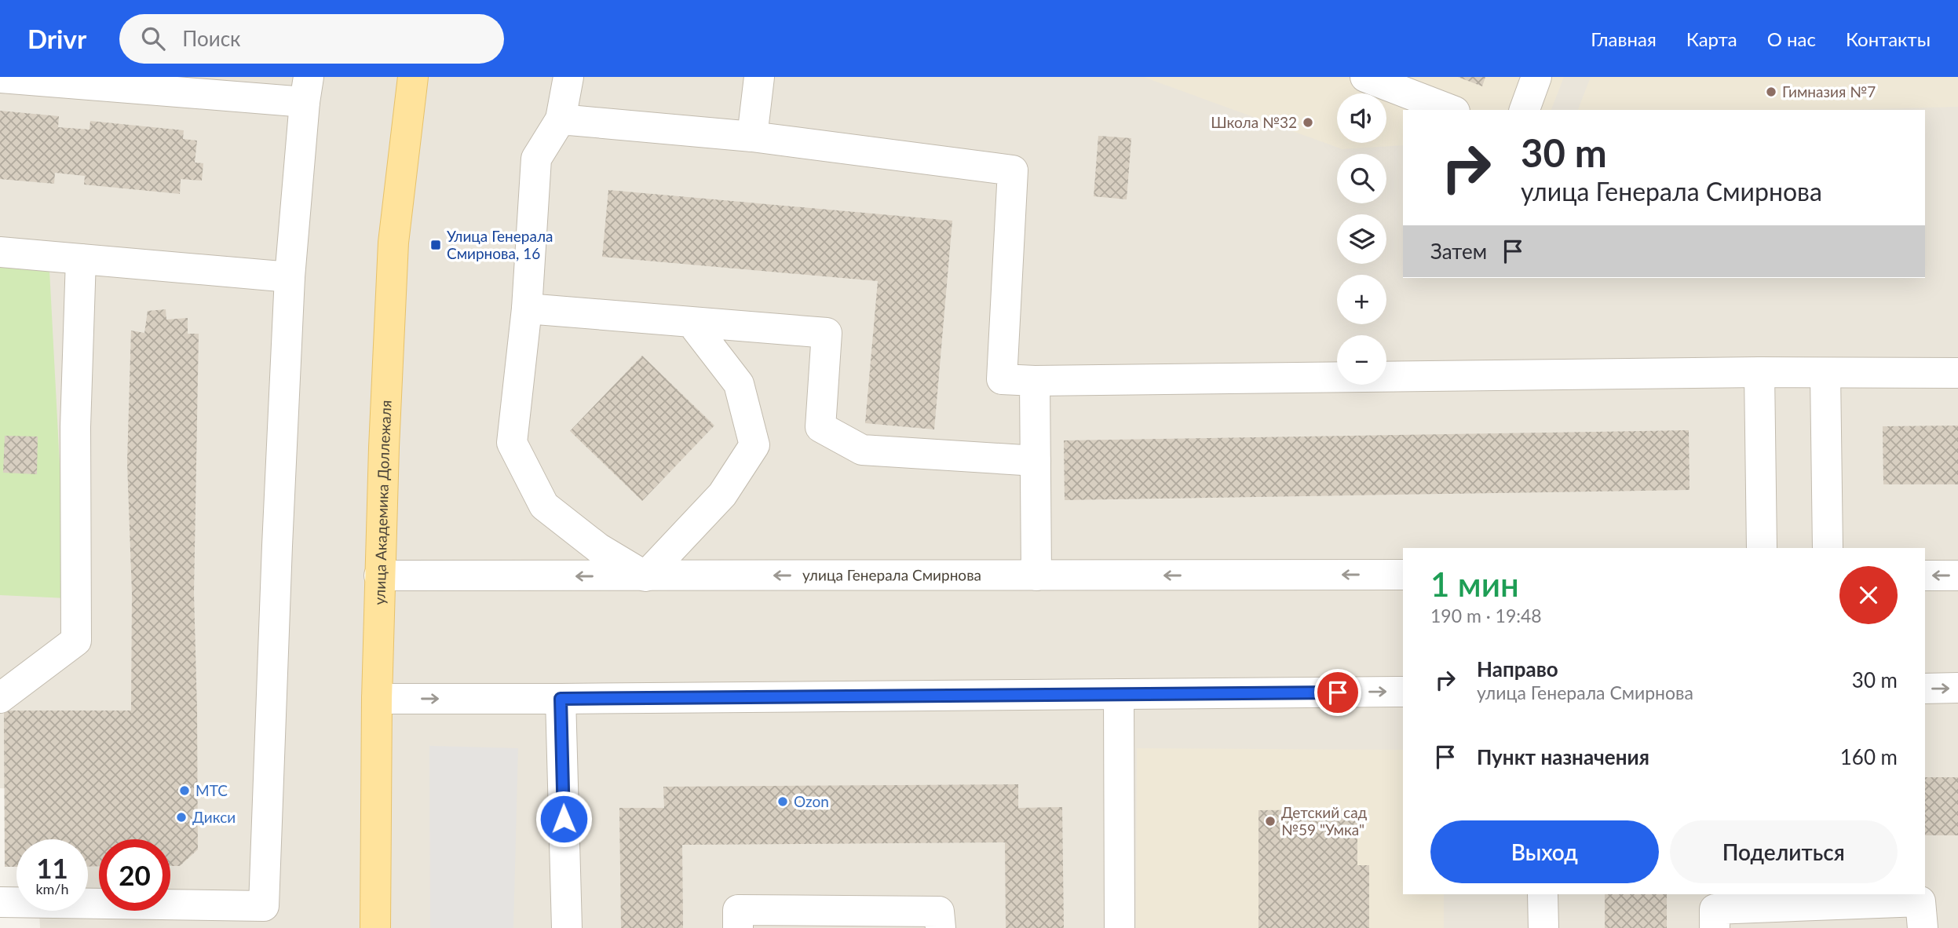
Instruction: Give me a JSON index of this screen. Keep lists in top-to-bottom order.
{
  "streets": {
    "main road": ["улица Академика Доллежаля"],
    "street": ["улица Генерала Смирнова"]
  },
  "crossings": [
    ["улица Академика Доллежаля", "улица Генерала Смирнова"]
  ],
  "places": {
    "other": [
      "Гимназия №7",
      "Школа №32",
      "МТС",
      "Ozon",
      "Дикси",
      "Детский сад №59 \"Умка\""
    ],
    "transit": ["Улица Генерала Смирнова, 16"]
  },
  "page": {
    "header": "Drivr",
    "search": "Поиск",
    "nav": [
      "Главная",
      "Карта",
      "О нас",
      "Контакты"
    ],
    "map_buttons": ["+", "−"],
    "turn": ["30 m", "улица Генерала Смирнова"],
    "then": "Затем",
    "heading": ["1 мин", "190 m · 19:48"],
    "list": [
      {
        "name": "Направо",
        "note": "улица Генерала Смирнова",
        "value": "30 m"
      },
      {
        "name": "Пункт назначения",
        "value": "160 m"
      }
    ],
    "buttons": ["Выход", "Поделиться"],
    "speed": "11 km/h",
    "limit": "20"
  }
}
